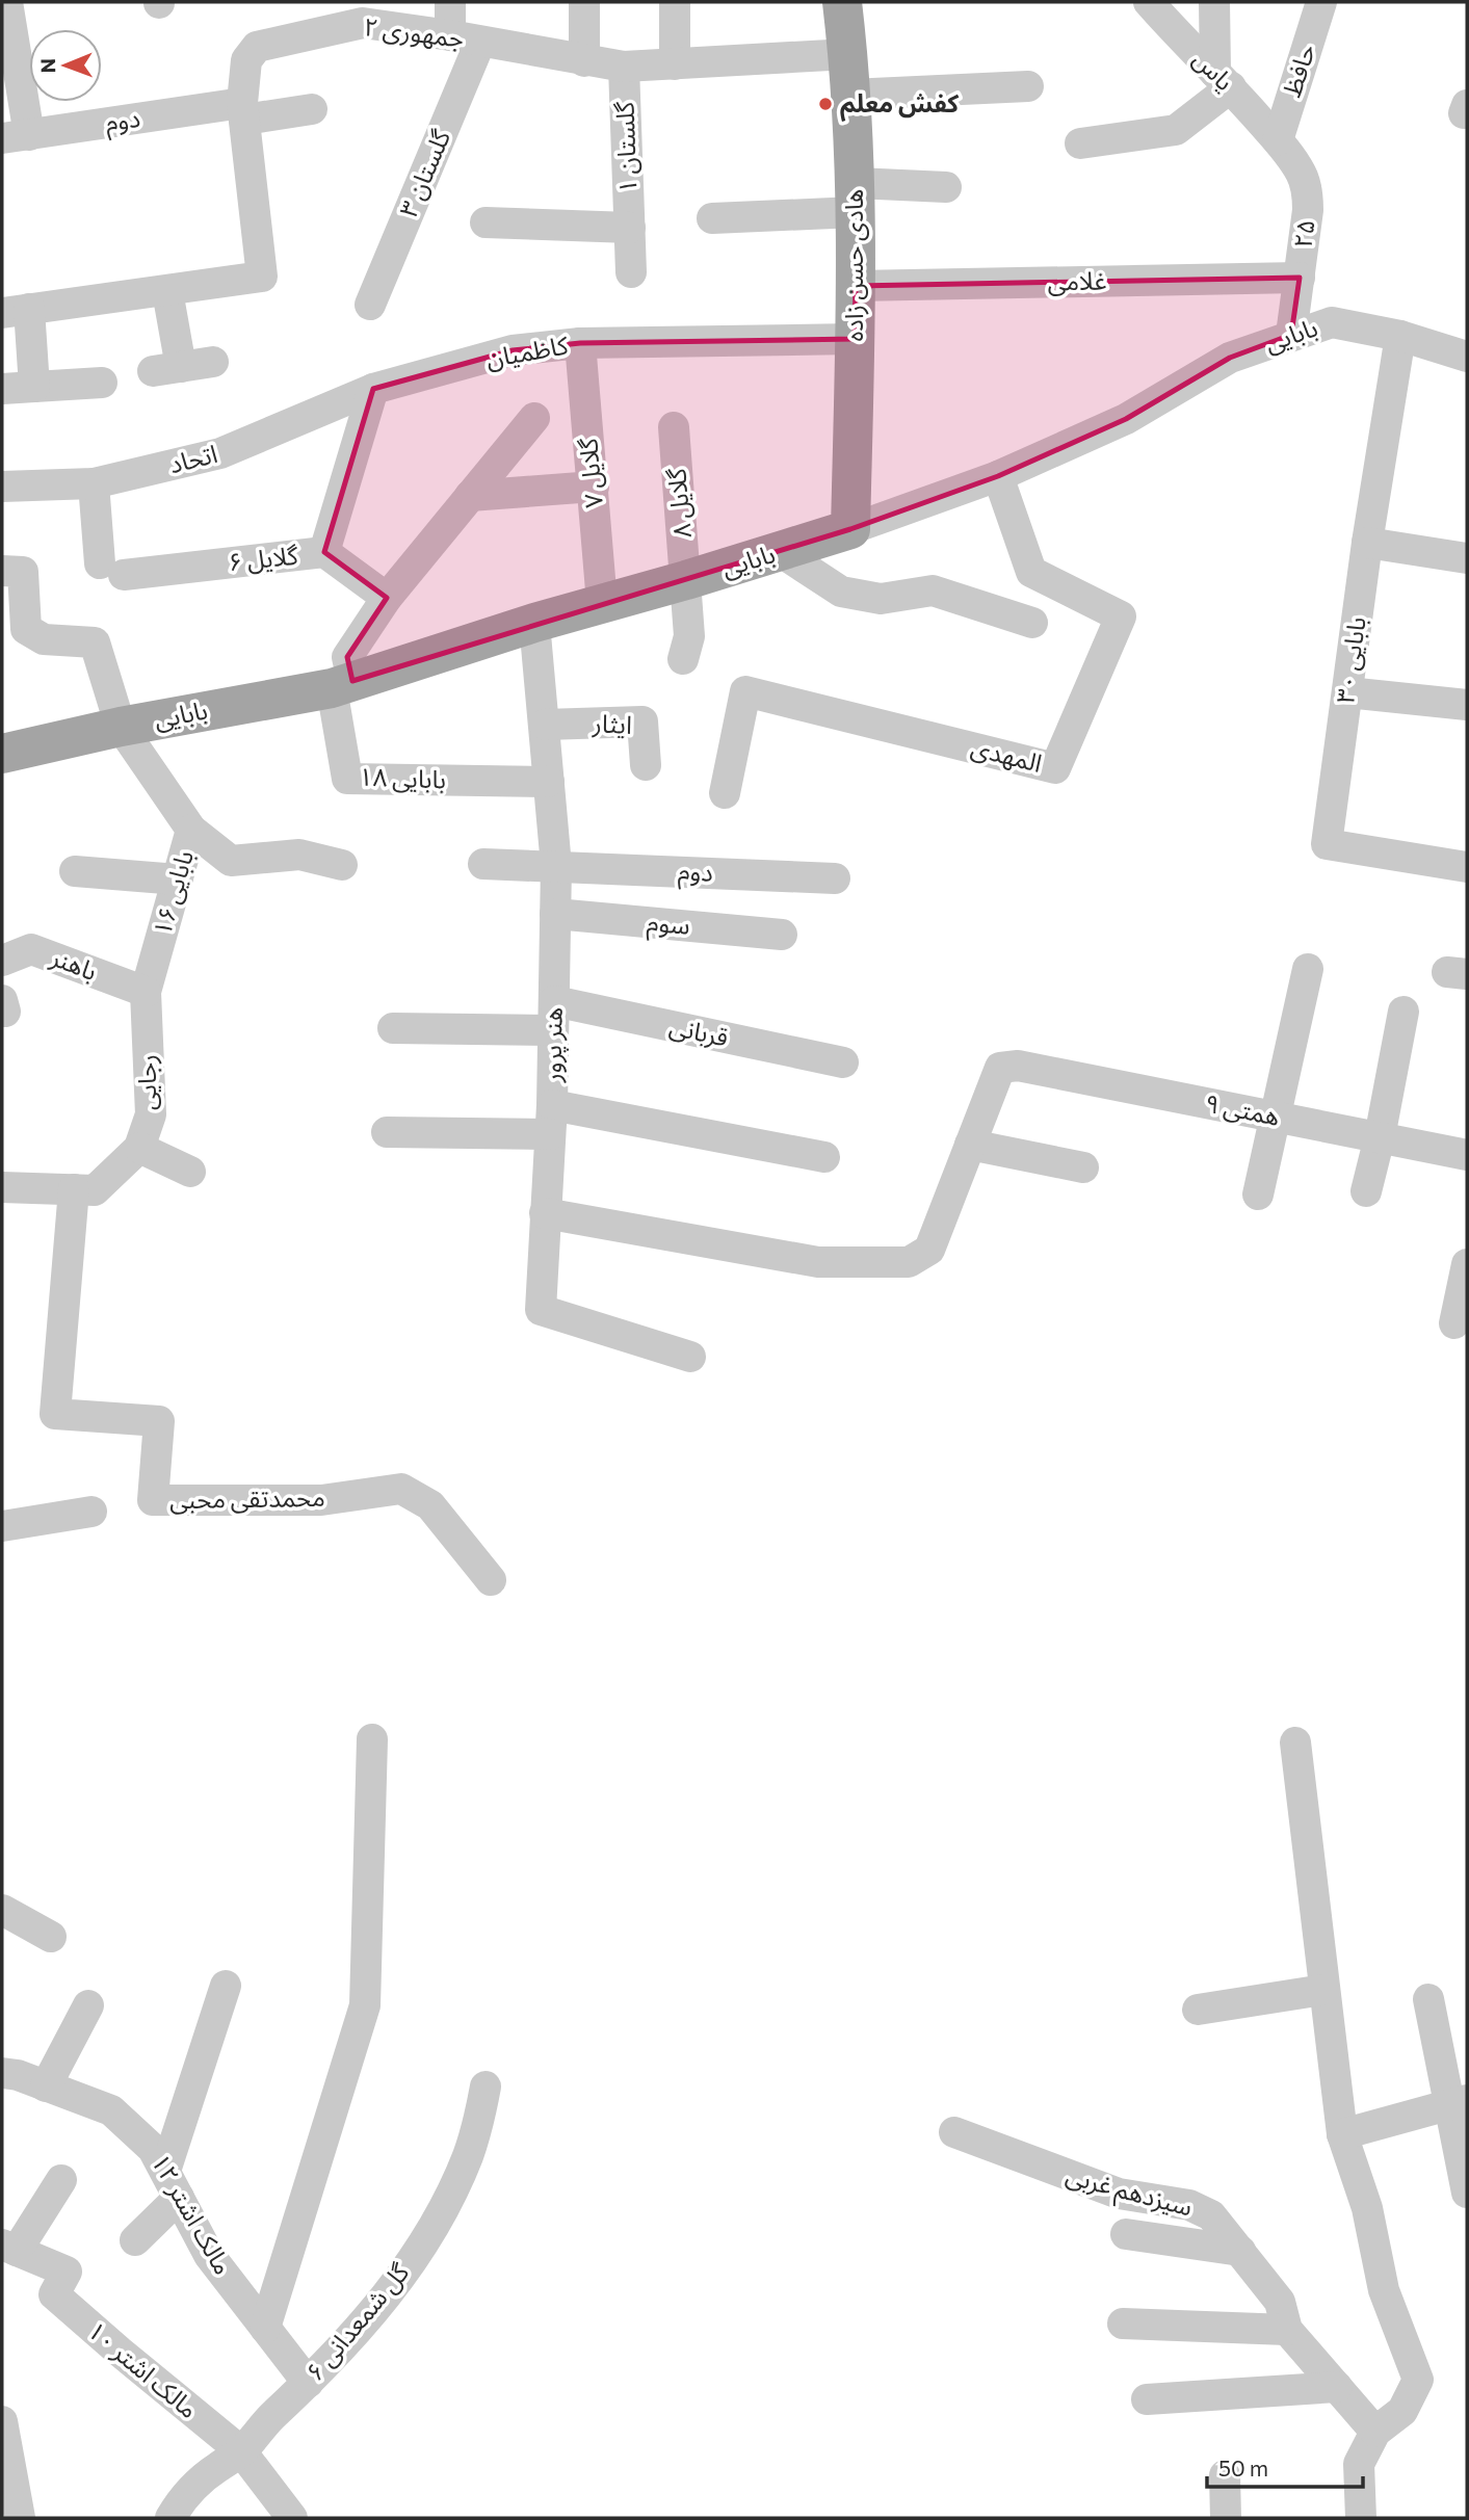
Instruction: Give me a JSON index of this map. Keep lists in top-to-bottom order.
{
  "streets": {
    "main road": ["هادی حسن زاده", "بابایی"],
    "street": [
      "جمهوری ۲",
      "یاس",
      "حافظ",
      "دوم",
      "گلستان ۱",
      "گلستان ۳",
      "۲۵",
      "غلامی",
      "کاظمیان",
      "اتحاد",
      "گلایل ۷",
      "گلایل ۸",
      "گلایل ۶",
      "بابایی ۳۰",
      "ایثار",
      "المهدی",
      "بابایی ۱۸",
      "بابایی ۱۶",
      "سوم",
      "باهنر",
      "قربانی",
      "هنر پرور",
      "رجایی",
      "همتی ۹",
      "محمدتقی محبی",
      "سیزدهم غربی",
      "مالک اشتر ۱۲",
      "گل شمعدانی ۶",
      "مالک اشتر ۱۰"
    ]
  },
  "crossings": [
    ["جمهوری ۲", "دوم"],
    ["جمهوری ۲", "گلستان ۱"],
    ["جمهوری ۲", "گلستان ۳"],
    ["جمهوری ۲", "هادی حسن زاده"],
    ["یاس", "حافظ"],
    ["یاس", "۲۵"],
    ["حافظ", "۲۵"],
    ["دوم", "هنر پرور"],
    ["۲۵", "غلامی"],
    ["۲۵", "بابایی"],
    ["هادی حسن زاده", "غلامی"],
    ["هادی حسن زاده", "بابایی"],
    ["هادی حسن زاده", "کاظمیان"],
    ["بابایی", "گلایل ۷"],
    ["بابایی", "گلایل ۸"],
    ["بابایی", "بابایی ۳۰"],
    ["بابایی", "المهدی"],
    ["بابایی", "بابایی ۱۸"],
    ["بابایی", "بابایی ۱۶"],
    ["بابایی", "هنر پرور"],
    ["کاظمیان", "اتحاد"],
    ["کاظمیان", "گلایل ۷"],
    ["اتحاد", "گلایل ۶"],
    ["ایثار", "هنر پرور"],
    ["بابایی ۱۸", "هنر پرور"],
    ["بابایی ۱۶", "باهنر"],
    ["بابایی ۱۶", "رجایی"],
    ["سوم", "هنر پرور"],
    ["باهنر", "رجایی"],
    ["قربانی", "هنر پرور"],
    ["رجایی", "محمدتقی محبی"],
    ["مالک اشتر ۱۲", "گل شمعدانی ۶"],
    ["گل شمعدانی ۶", "مالک اشتر ۱۰"]
  ],
  "places": ["کفش معلم"],
  "scale_bar": "50 m",
  "north": "left"
}
